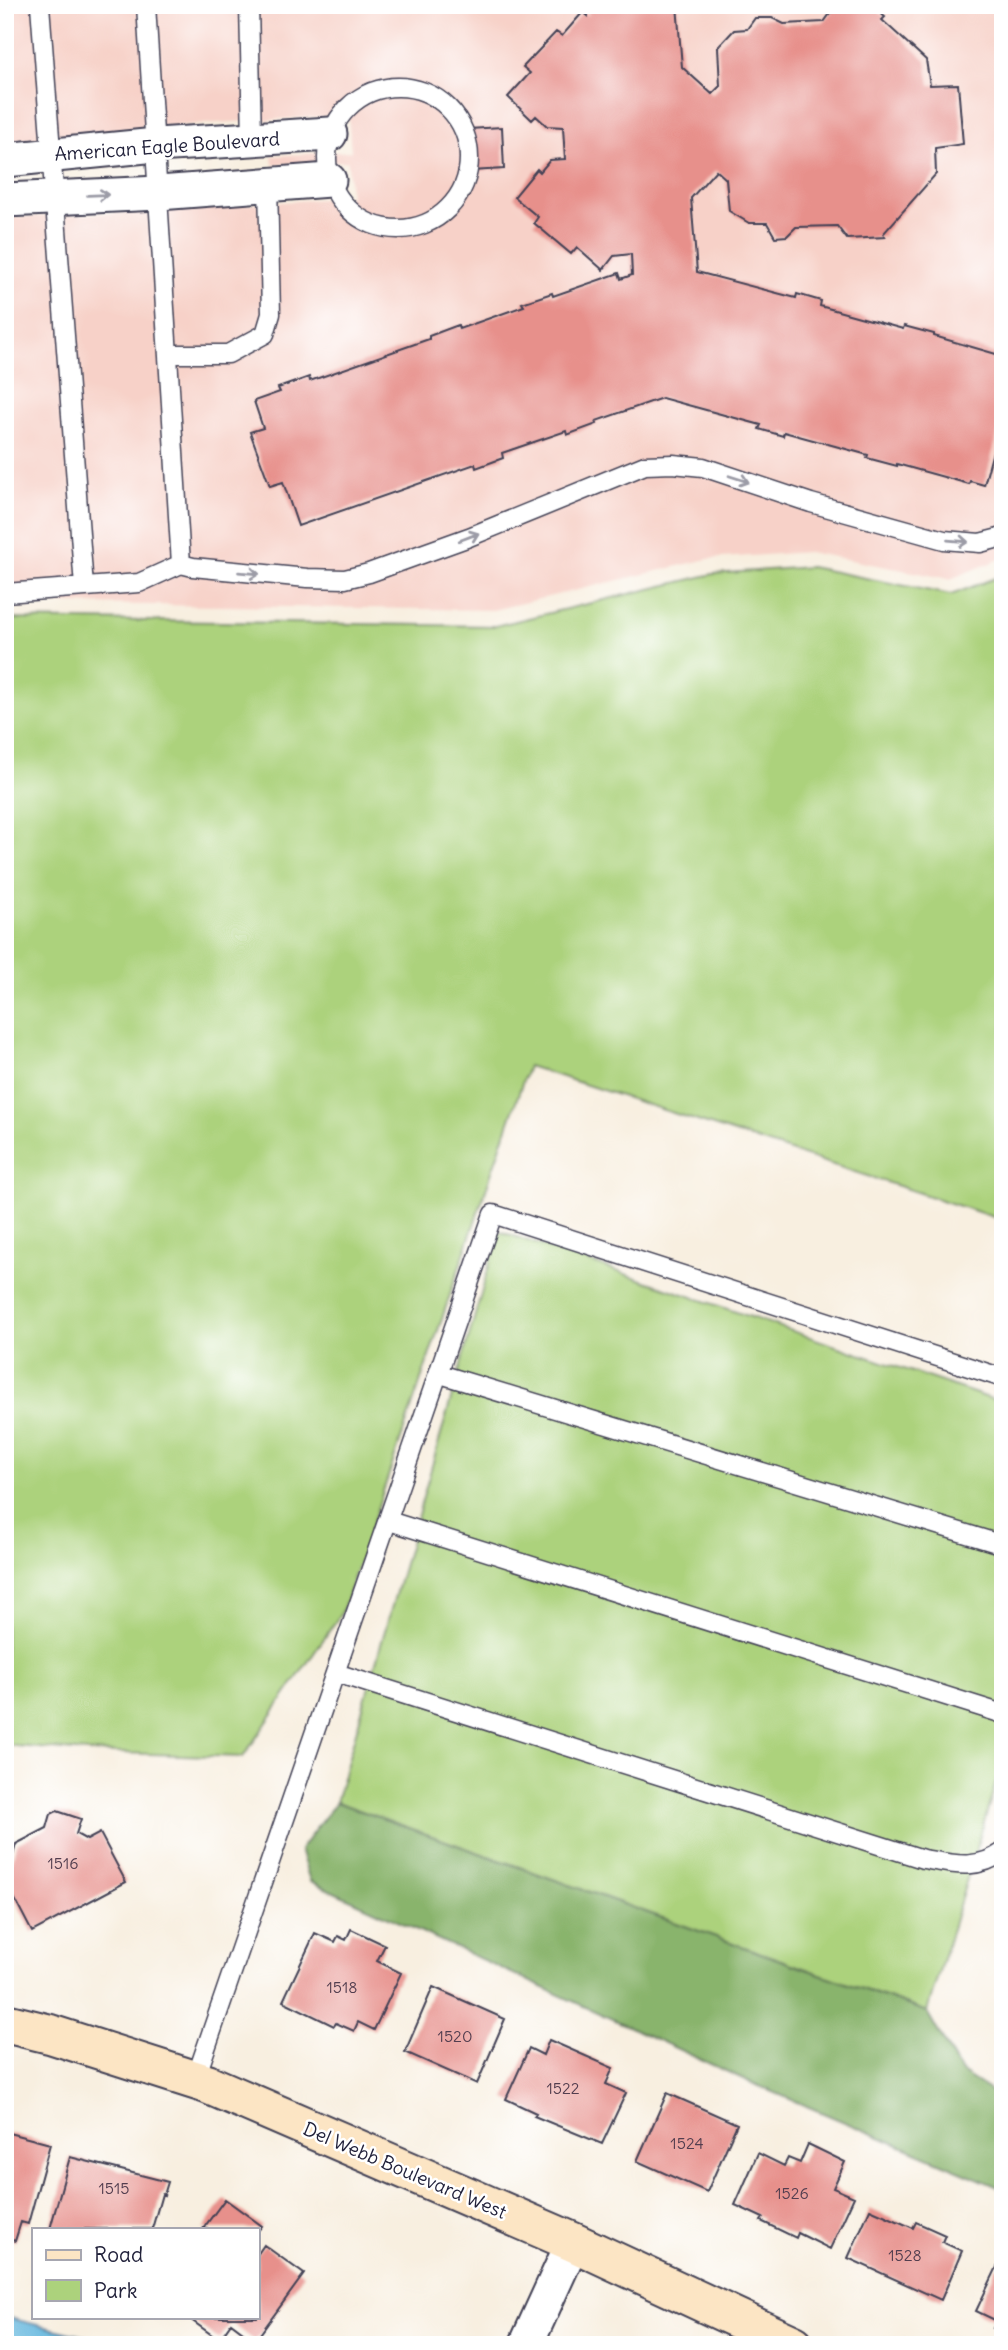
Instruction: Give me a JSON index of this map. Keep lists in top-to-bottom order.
{
  "streets": {
    "street": ["American Eagle Boulevard", "Del Webb Boulevard West"]
  },
  "house_numbers": [
    "1516",
    "1518",
    "1520",
    "1522",
    "1524",
    "1515",
    "1526",
    "1528"
  ],
  "legend": ["Road", "Park"]
}
